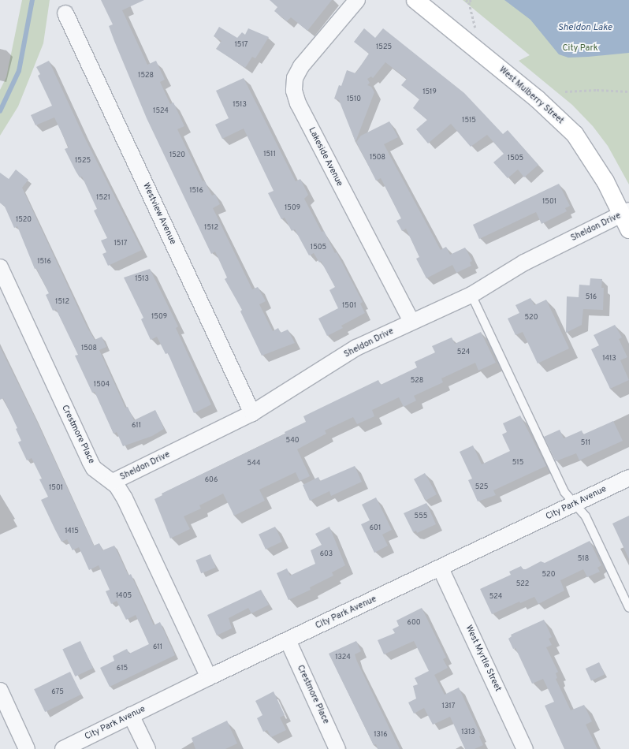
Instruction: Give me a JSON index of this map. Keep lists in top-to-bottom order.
{
  "streets": {
    "main road": ["West Mulberry Street"],
    "street": [
      "Lakeside Avenue",
      "Westview Avenue",
      "Sheldon Drive",
      "Crestmore Place",
      "City Park Avenue",
      "West Myrtle Street"
    ]
  },
  "crossings": [
    ["West Mulberry Street", "Sheldon Drive"],
    ["Lakeside Avenue", "Sheldon Drive"],
    ["Westview Avenue", "Sheldon Drive"],
    ["Sheldon Drive", "Crestmore Place"],
    ["Crestmore Place", "City Park Avenue"],
    ["City Park Avenue", "West Myrtle Street"]
  ],
  "water": ["Sheldon Lake"],
  "parks": ["City Park"],
  "house_numbers": [
    "1517",
    "1525",
    "1528",
    "1519",
    "1510",
    "1513",
    "1524",
    "1515",
    "1511",
    "1520",
    "1508",
    "1505",
    "1525",
    "1516",
    "1521",
    "1501",
    "1509",
    "1520",
    "1512",
    "1517",
    "1505",
    "1516",
    "1513",
    "516",
    "1512",
    "1501",
    "1509",
    "520",
    "1508",
    "524",
    "1413",
    "528",
    "1504",
    "611",
    "540",
    "511",
    "515",
    "544",
    "606",
    "525",
    "1501",
    "555",
    "601",
    "1415",
    "603",
    "518",
    "520",
    "522",
    "1405",
    "524",
    "600",
    "611",
    "1324",
    "615",
    "675",
    "1317",
    "1313",
    "1316"
  ]
}
